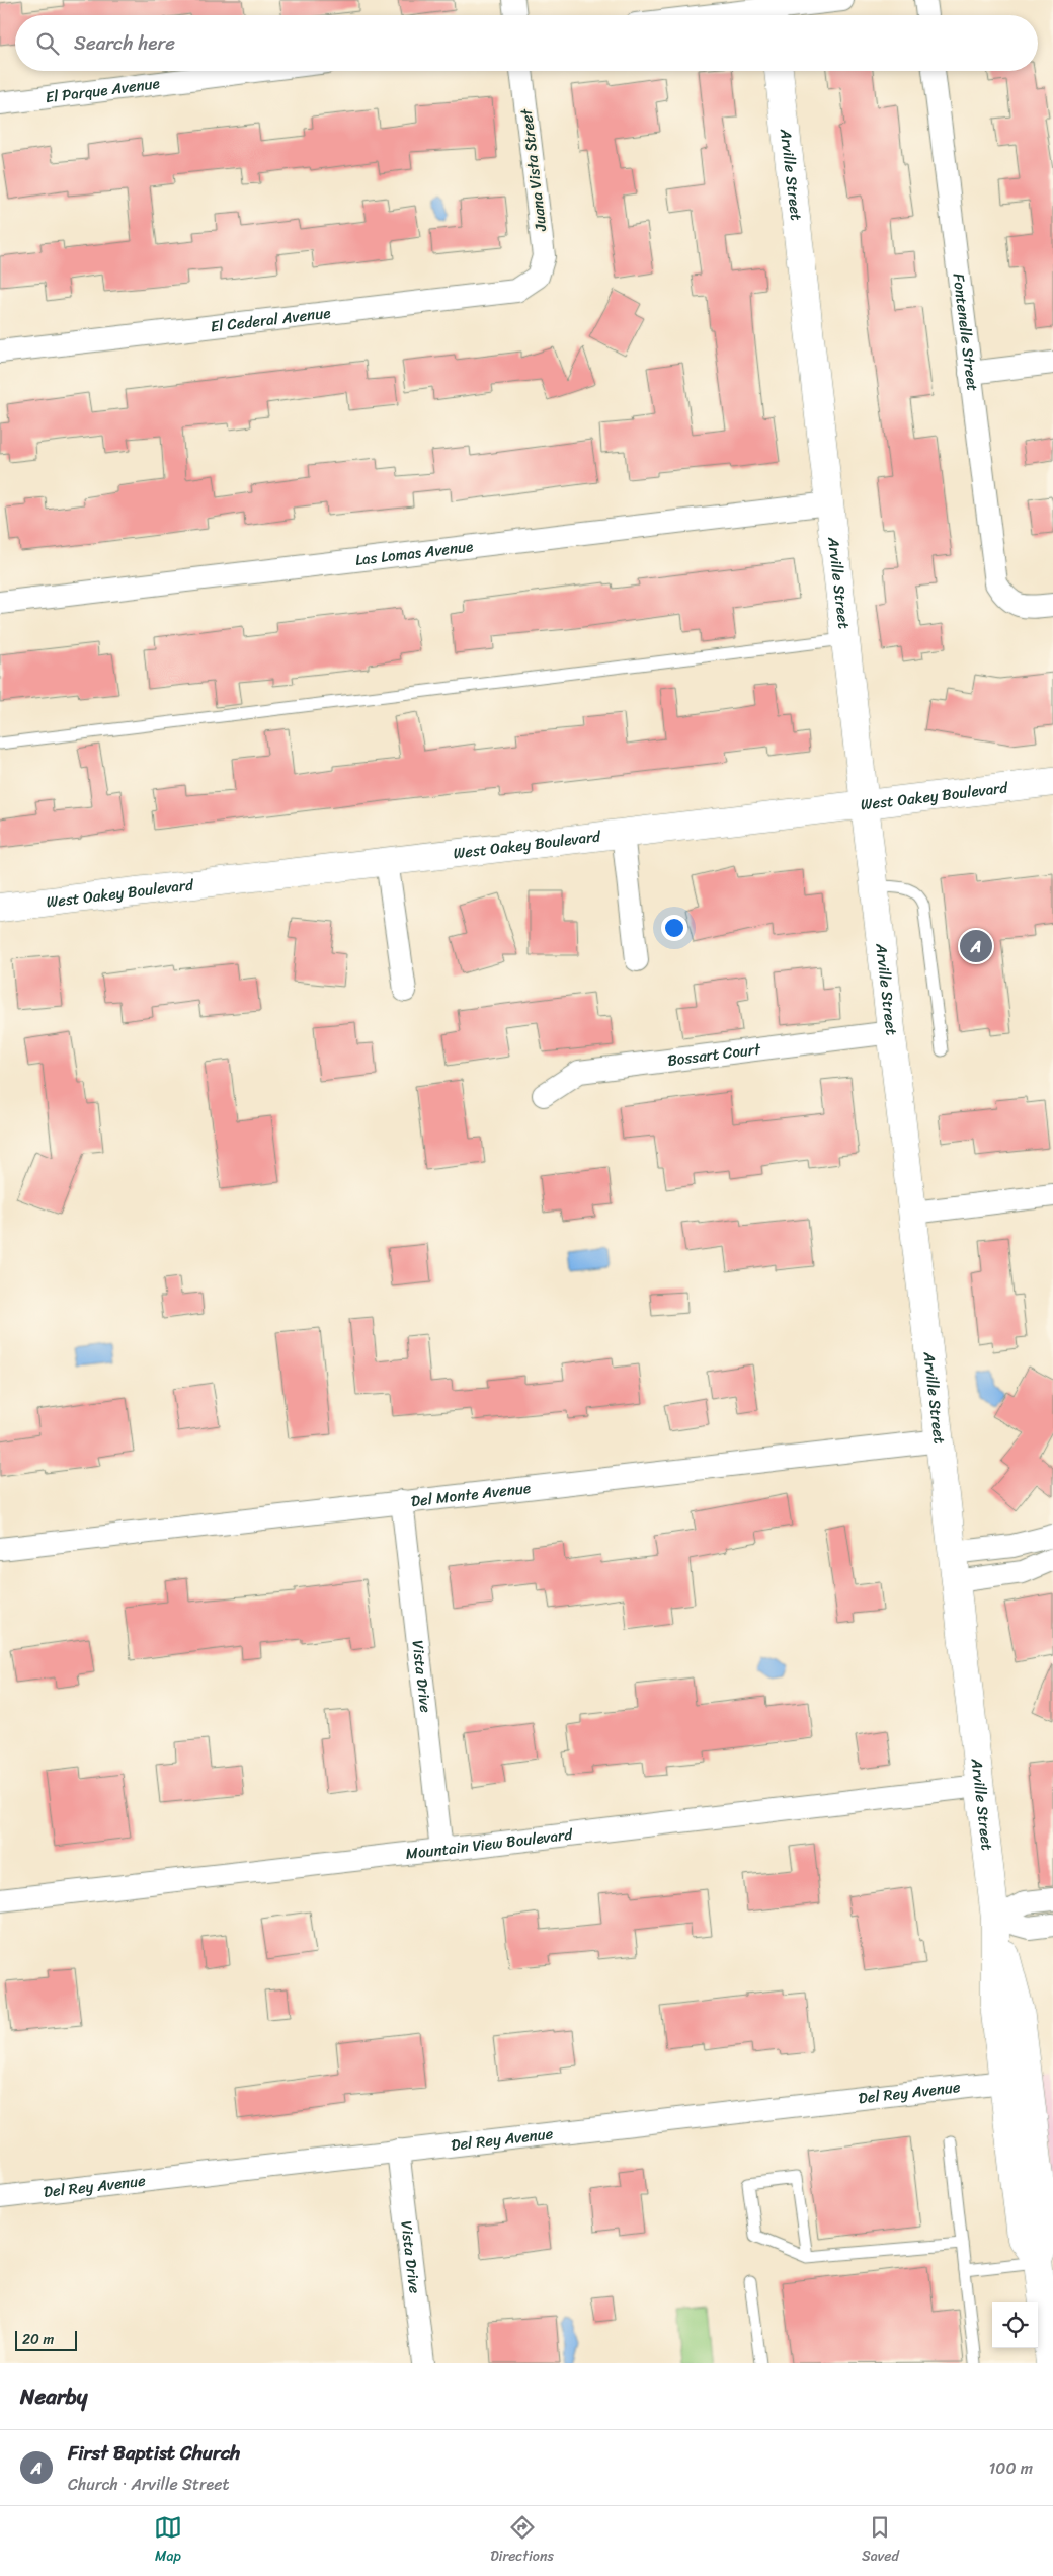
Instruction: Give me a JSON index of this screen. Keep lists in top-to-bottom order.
{
  "streets": {
    "street": [
      "El Parque Avenue",
      "Juana Vista Street",
      "Arville Street",
      "El Cederal Avenue",
      "Fontenelle Street",
      "Las Lomas Avenue",
      "West Oakey Boulevard",
      "Bossart Court",
      "Del Monte Avenue",
      "Vista Drive",
      "Mountain View Boulevard",
      "Del Rey Avenue"
    ]
  },
  "crossings": [
    ["Juana Vista Street", "El Cederal Avenue"],
    ["Arville Street", "Las Lomas Avenue"],
    ["Arville Street", "West Oakey Boulevard"],
    ["Arville Street", "Bossart Court"],
    ["Arville Street", "Del Monte Avenue"],
    ["Arville Street", "Mountain View Boulevard"],
    ["Arville Street", "Del Rey Avenue"],
    ["Del Monte Avenue", "Vista Drive"],
    ["Vista Drive", "Mountain View Boulevard"],
    ["Vista Drive", "Del Rey Avenue"]
  ],
  "scale_bar": "20 m",
  "page": {
    "search": "Search here",
    "pins": "A",
    "scale": "20 m",
    "heading": "Nearby",
    "list": [
      {
        "mark": "A",
        "name": "First Baptist Church",
        "note": "Church · Arville Street",
        "value": "100 m"
      }
    ],
    "nav": ["Map", "Directions", "Saved"]
  }
}
